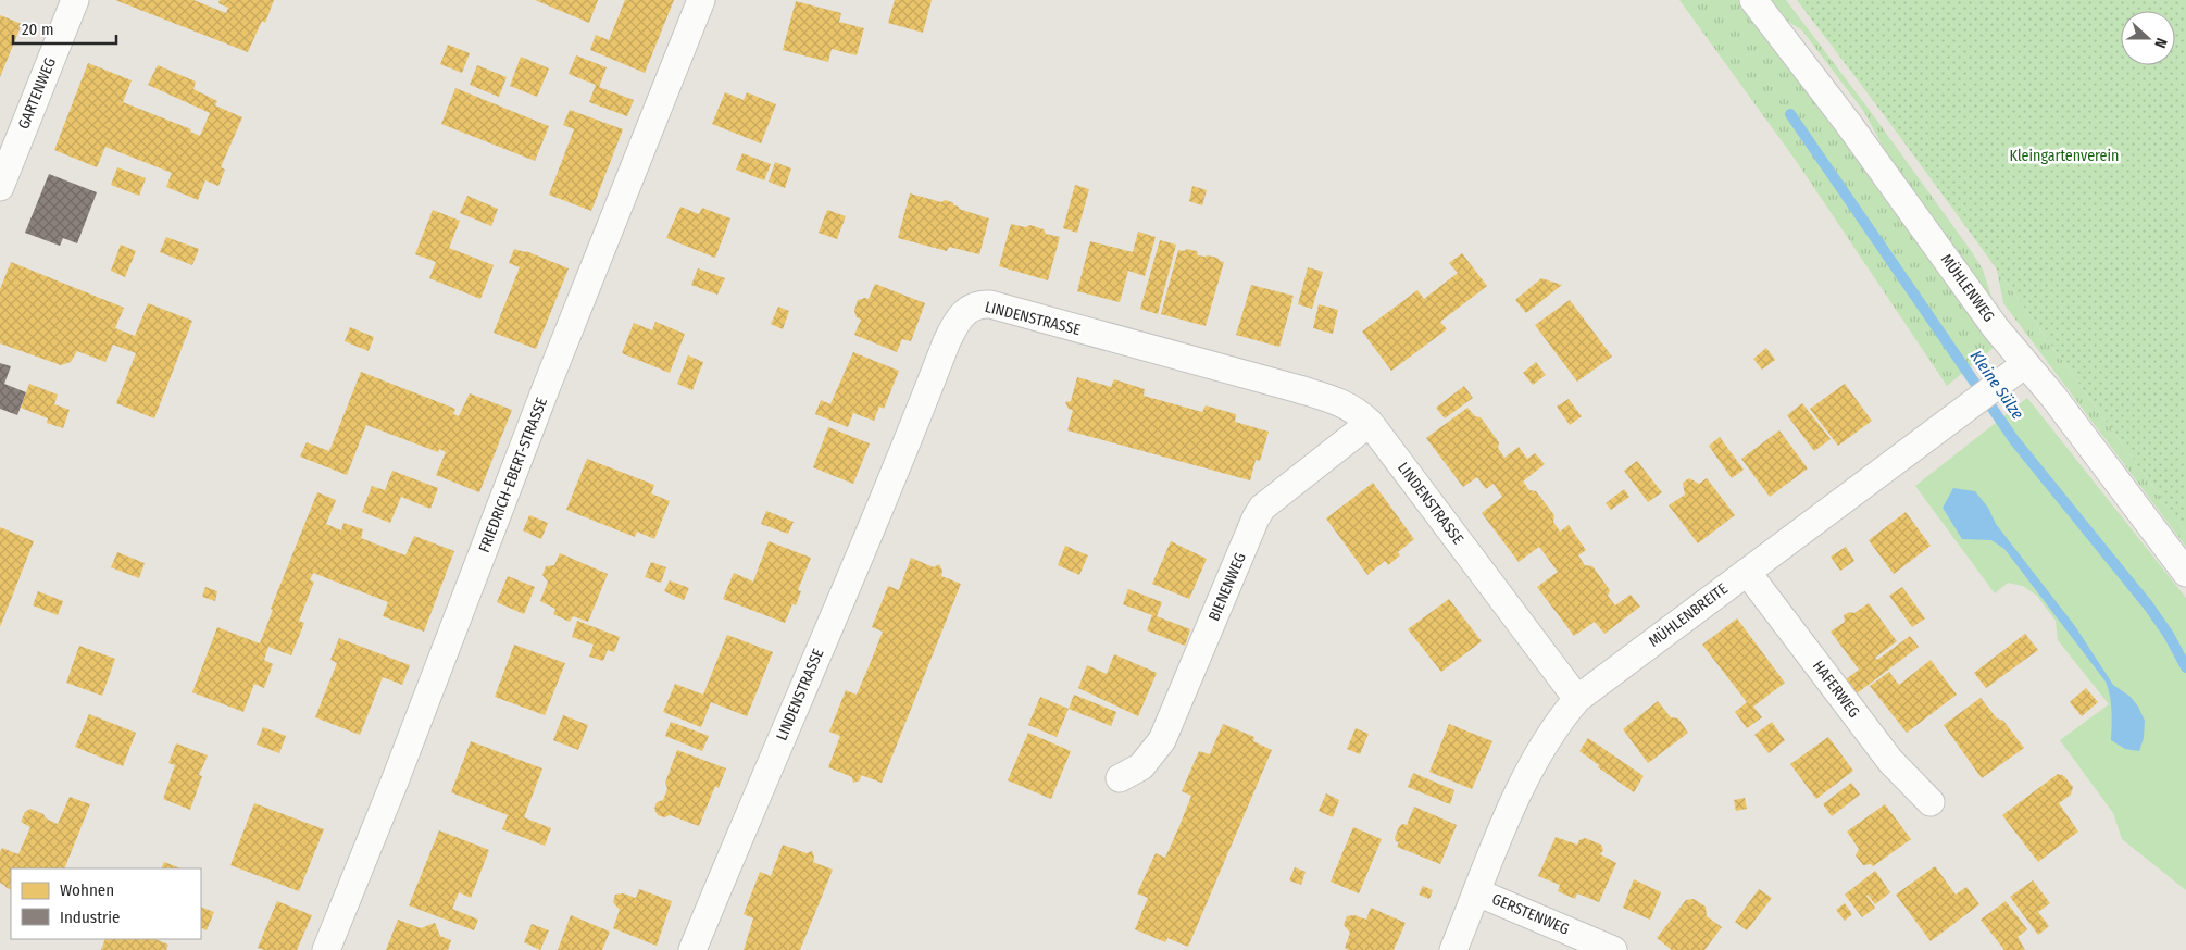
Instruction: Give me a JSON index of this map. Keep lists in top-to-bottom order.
{
  "streets": {
    "street": [
      "GARTENWEG",
      "MÜHLENWEG",
      "LINDENSTRASSE",
      "FRIEDRICH-EBERT-STRASSE",
      "BIENENWEG",
      "MÜHLENBREITE",
      "HAFERWEG",
      "GERSTENWEG"
    ]
  },
  "crossings": [
    ["MÜHLENWEG", "MÜHLENBREITE"],
    ["LINDENSTRASSE", "BIENENWEG"],
    ["LINDENSTRASSE", "MÜHLENBREITE"],
    ["MÜHLENBREITE", "HAFERWEG"],
    ["MÜHLENBREITE", "GERSTENWEG"]
  ],
  "water": ["Kleine Sülze"],
  "parks": ["Kleingartenverein"],
  "legend": ["Wohnen", "Industrie"],
  "scale_bar": "20 m",
  "north": "right"
}
